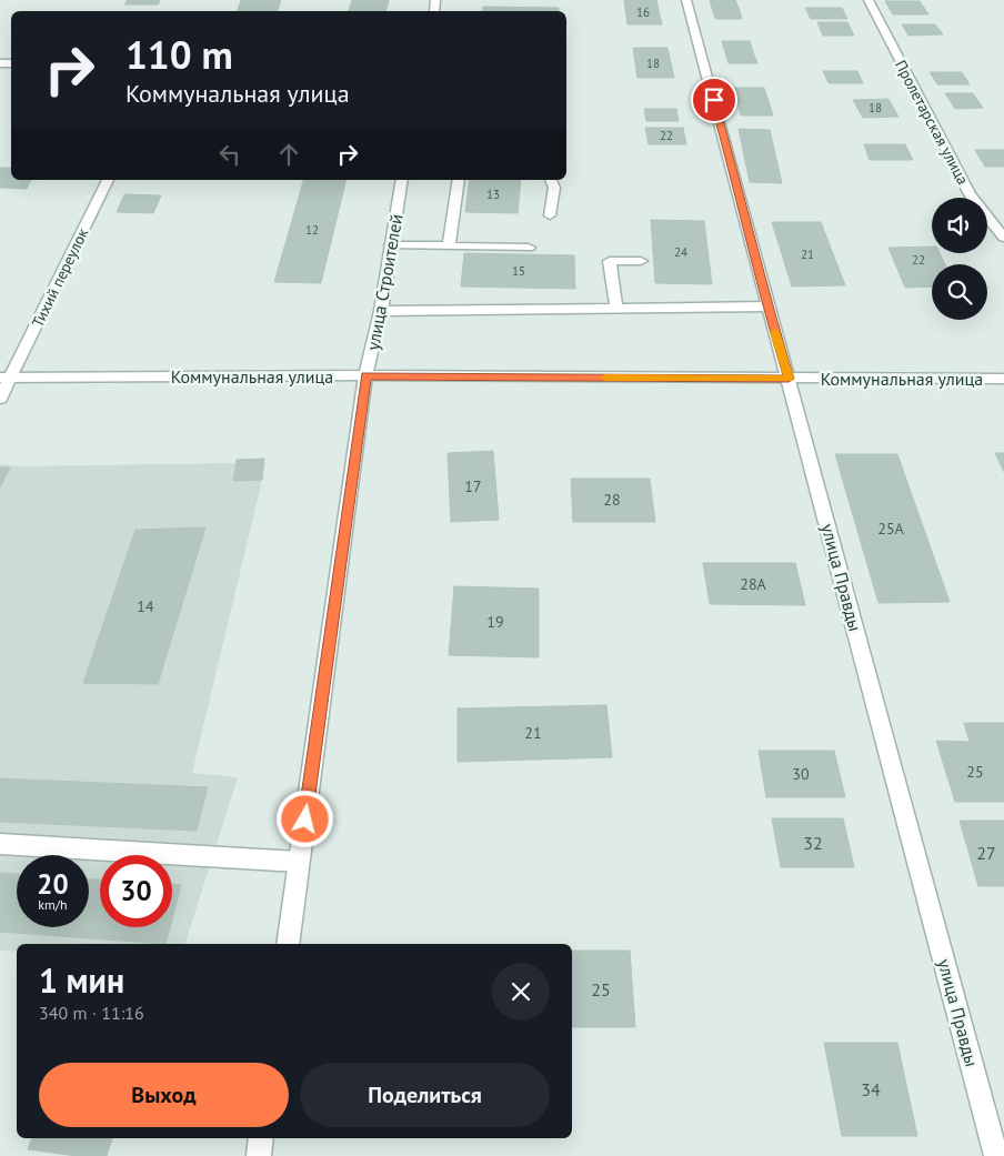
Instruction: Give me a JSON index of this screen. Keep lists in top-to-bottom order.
{
  "streets": {
    "street": [
      "Пролетарская улица",
      "Тихий переулок",
      "улица Строителей",
      "Коммунальная улица",
      "улица Правды"
    ]
  },
  "crossings": [
    ["Тихий переулок", "Коммунальная улица"],
    ["улица Строителей", "Коммунальная улица"],
    ["Коммунальная улица", "улица Правды"]
  ],
  "house_numbers": [
    "16",
    "18",
    "18",
    "22",
    "13",
    "12",
    "24",
    "21",
    "22",
    "15",
    "17",
    "28",
    "25А",
    "28А",
    "14",
    "19",
    "21",
    "25",
    "30",
    "32",
    "27",
    "25",
    "34"
  ],
  "page": {
    "turn": ["110 m", "Коммунальная улица"],
    "speed": "20 km/h",
    "limit": "30",
    "heading": ["1 мин", "340 m · 11:16"],
    "buttons": ["Выход", "Поделиться"]
  }
}
